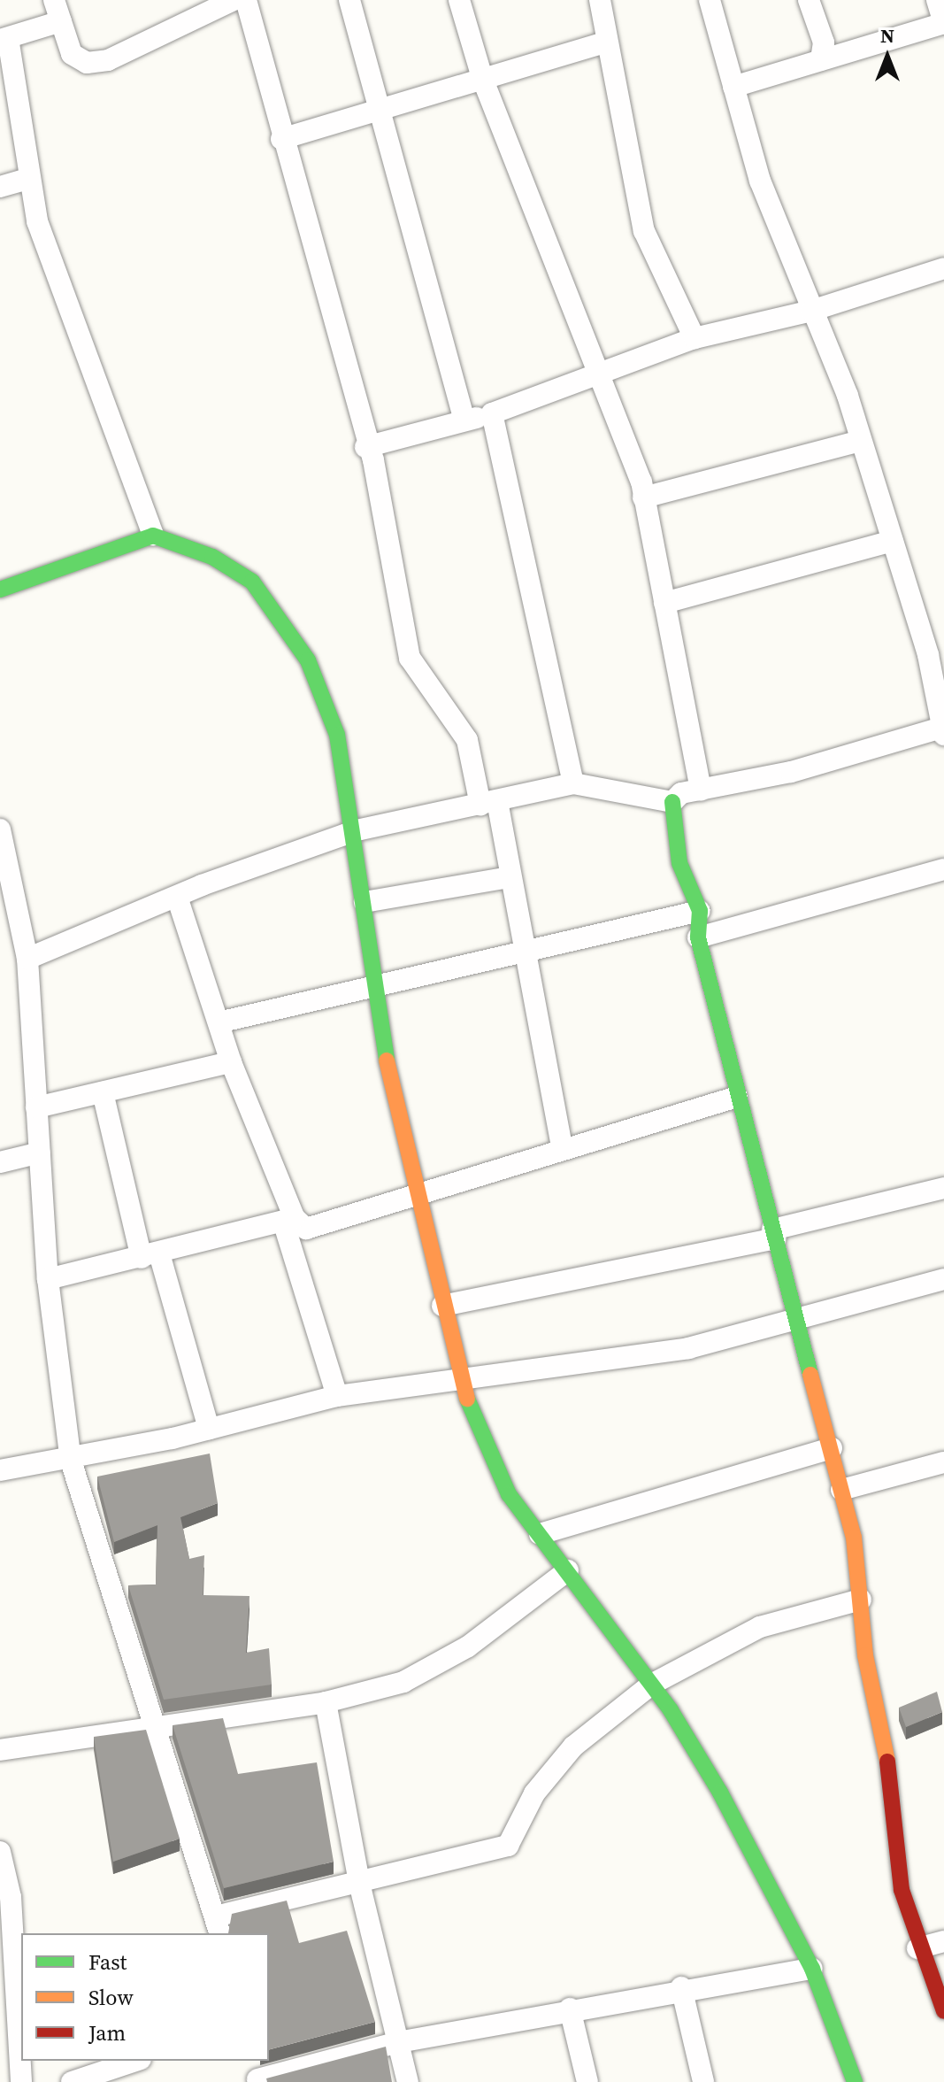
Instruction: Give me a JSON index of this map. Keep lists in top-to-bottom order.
{
  "legend": ["Fast", "Slow", "Jam"],
  "north": "top"
}
